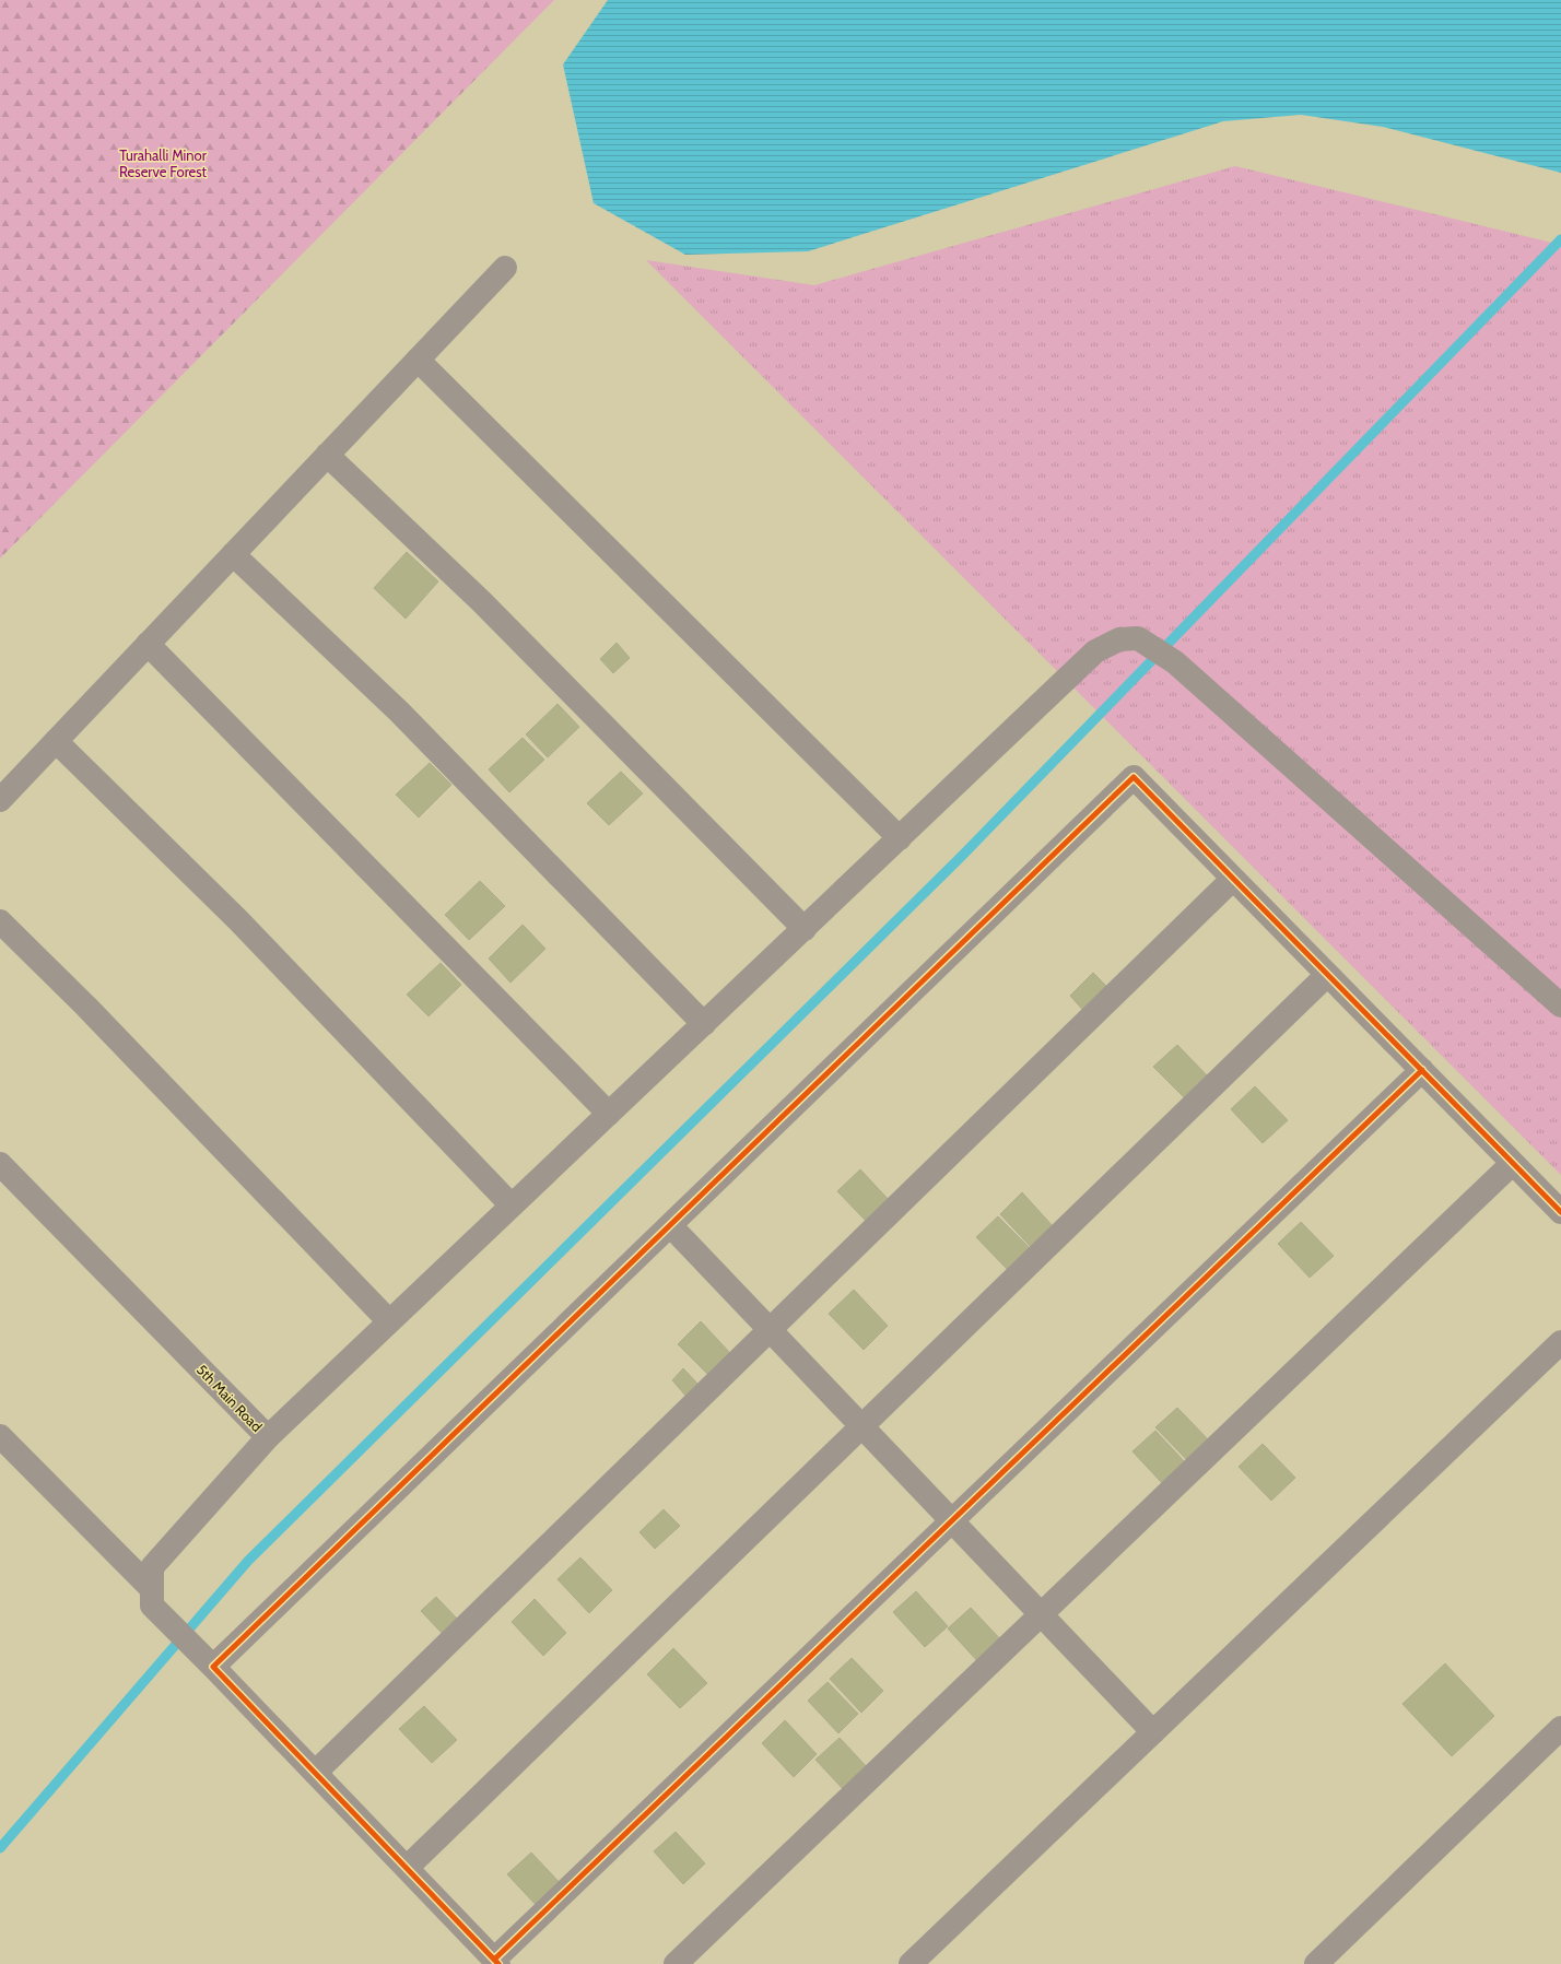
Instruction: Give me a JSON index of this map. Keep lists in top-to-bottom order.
{
  "streets": {
    "street": ["5th Main Road"]
  },
  "parks": ["Turahalli Minor Reserve Forest"]
}
